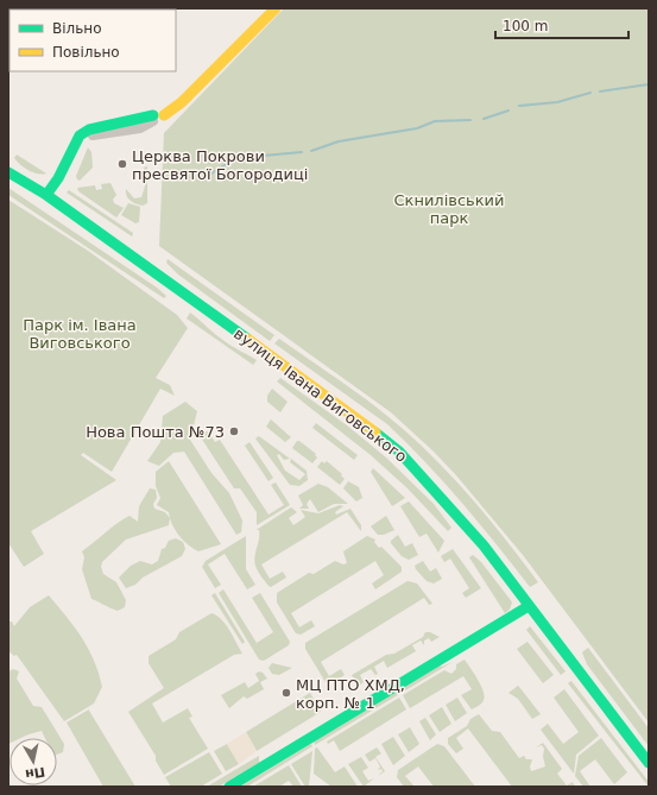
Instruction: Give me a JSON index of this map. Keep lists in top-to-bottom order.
{
  "streets": {
    "main road": ["вулиця Івана Виговського"]
  },
  "parks": ["Скнилівський парк", "Парк ім. Івана Виговського"],
  "places": ["Церква Покрови пресвятої Богородиці", "Нова Пошта №73", "МЦ ПТО ХМД, корп. № 1"],
  "legend": ["Вільно", "Повільно"],
  "scale_bar": "100 m",
  "north": "bottom"
}
